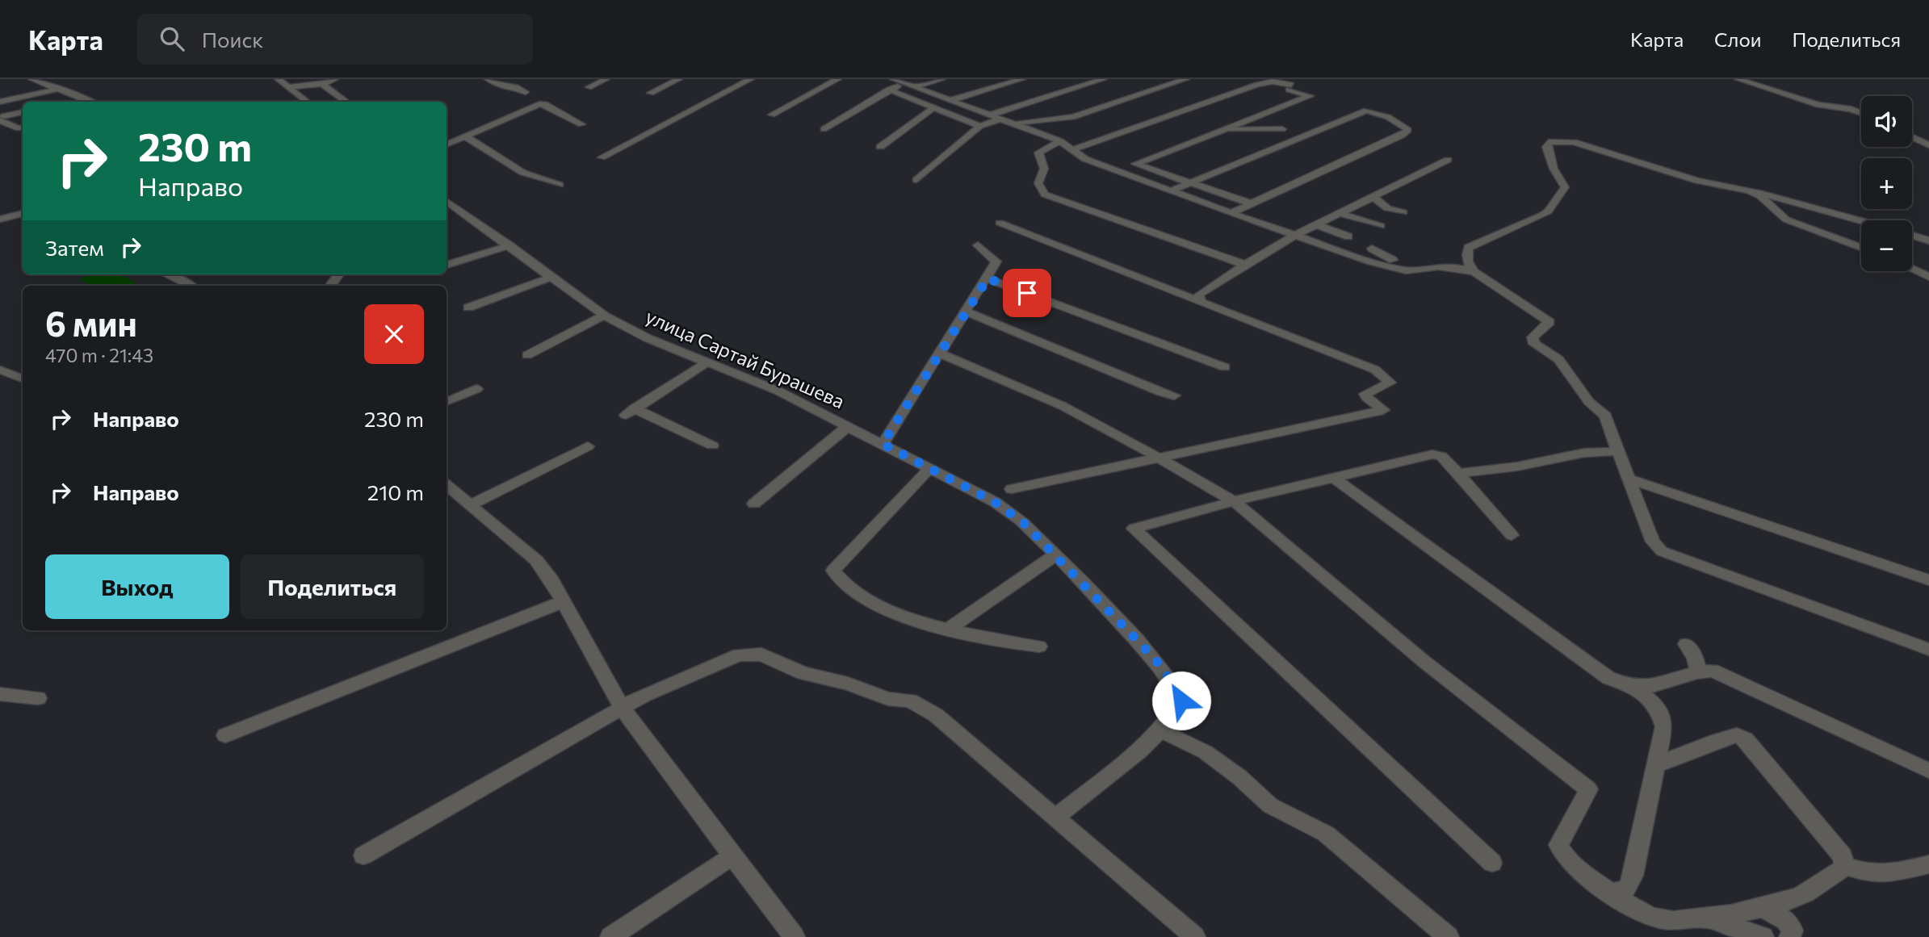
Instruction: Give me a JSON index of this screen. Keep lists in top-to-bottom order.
{
  "streets": {
    "street": ["улица Сартай Бурашева"]
  },
  "page": {
    "header": "Карта",
    "search": "Поиск",
    "nav": ["Карта", "Слои", "Поделиться"],
    "map_buttons": ["+", "−"],
    "turn": ["230 m", "Направо"],
    "then": "Затем",
    "heading": ["6 мин", "470 m · 21:43"],
    "list": [
      {
        "name": "Направо",
        "value": "230 m"
      },
      {
        "name": "Направо",
        "value": "210 m"
      }
    ],
    "buttons": ["Выход", "Поделиться"]
  }
}
